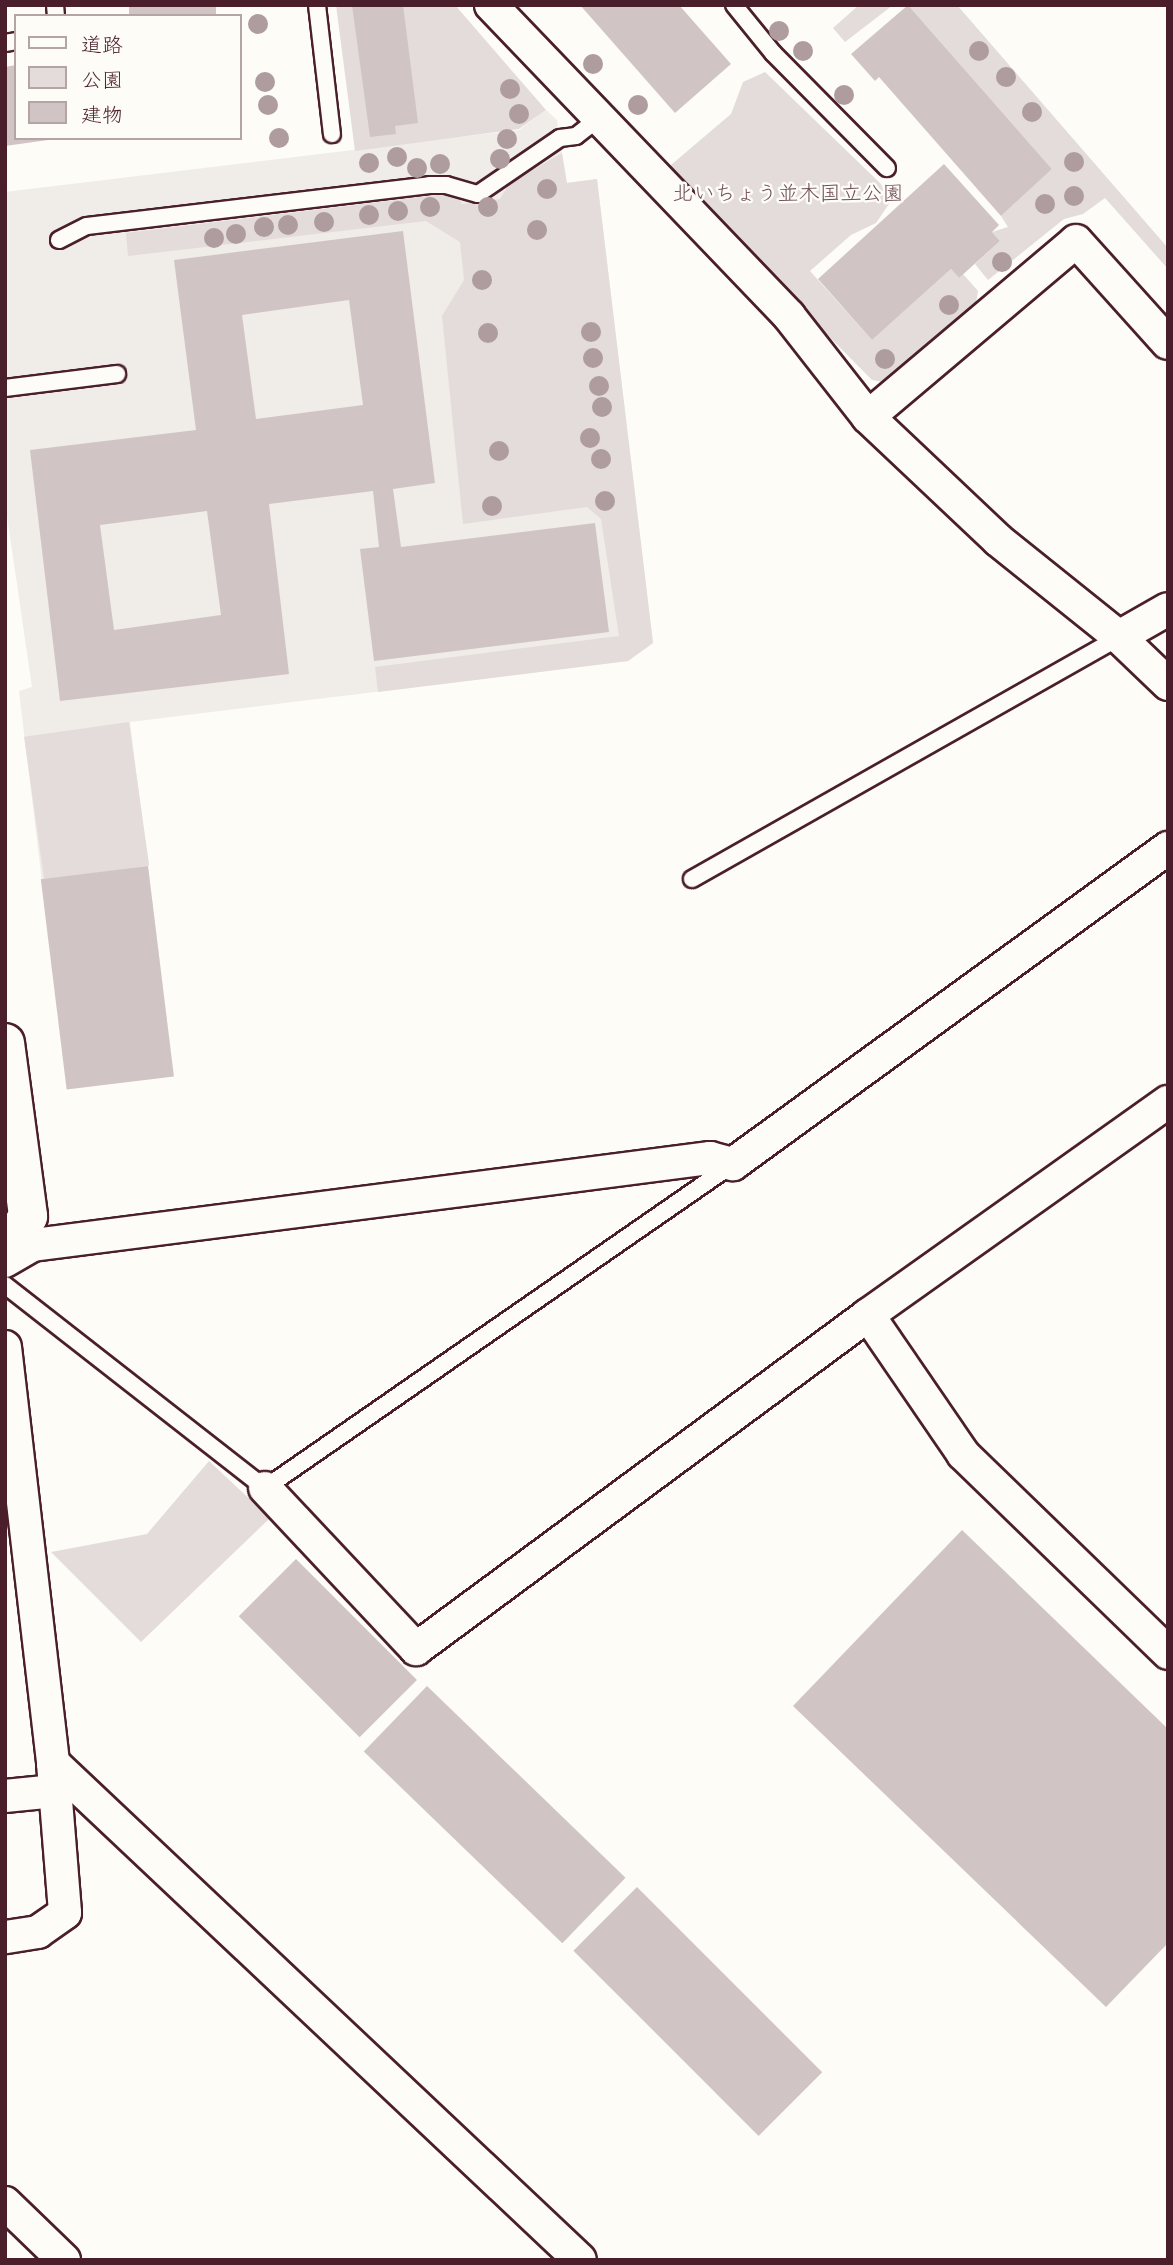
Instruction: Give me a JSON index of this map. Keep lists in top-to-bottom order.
{
  "parks": ["北いちょう並木国立公園"],
  "legend": ["道路", "公園", "建物"]
}
